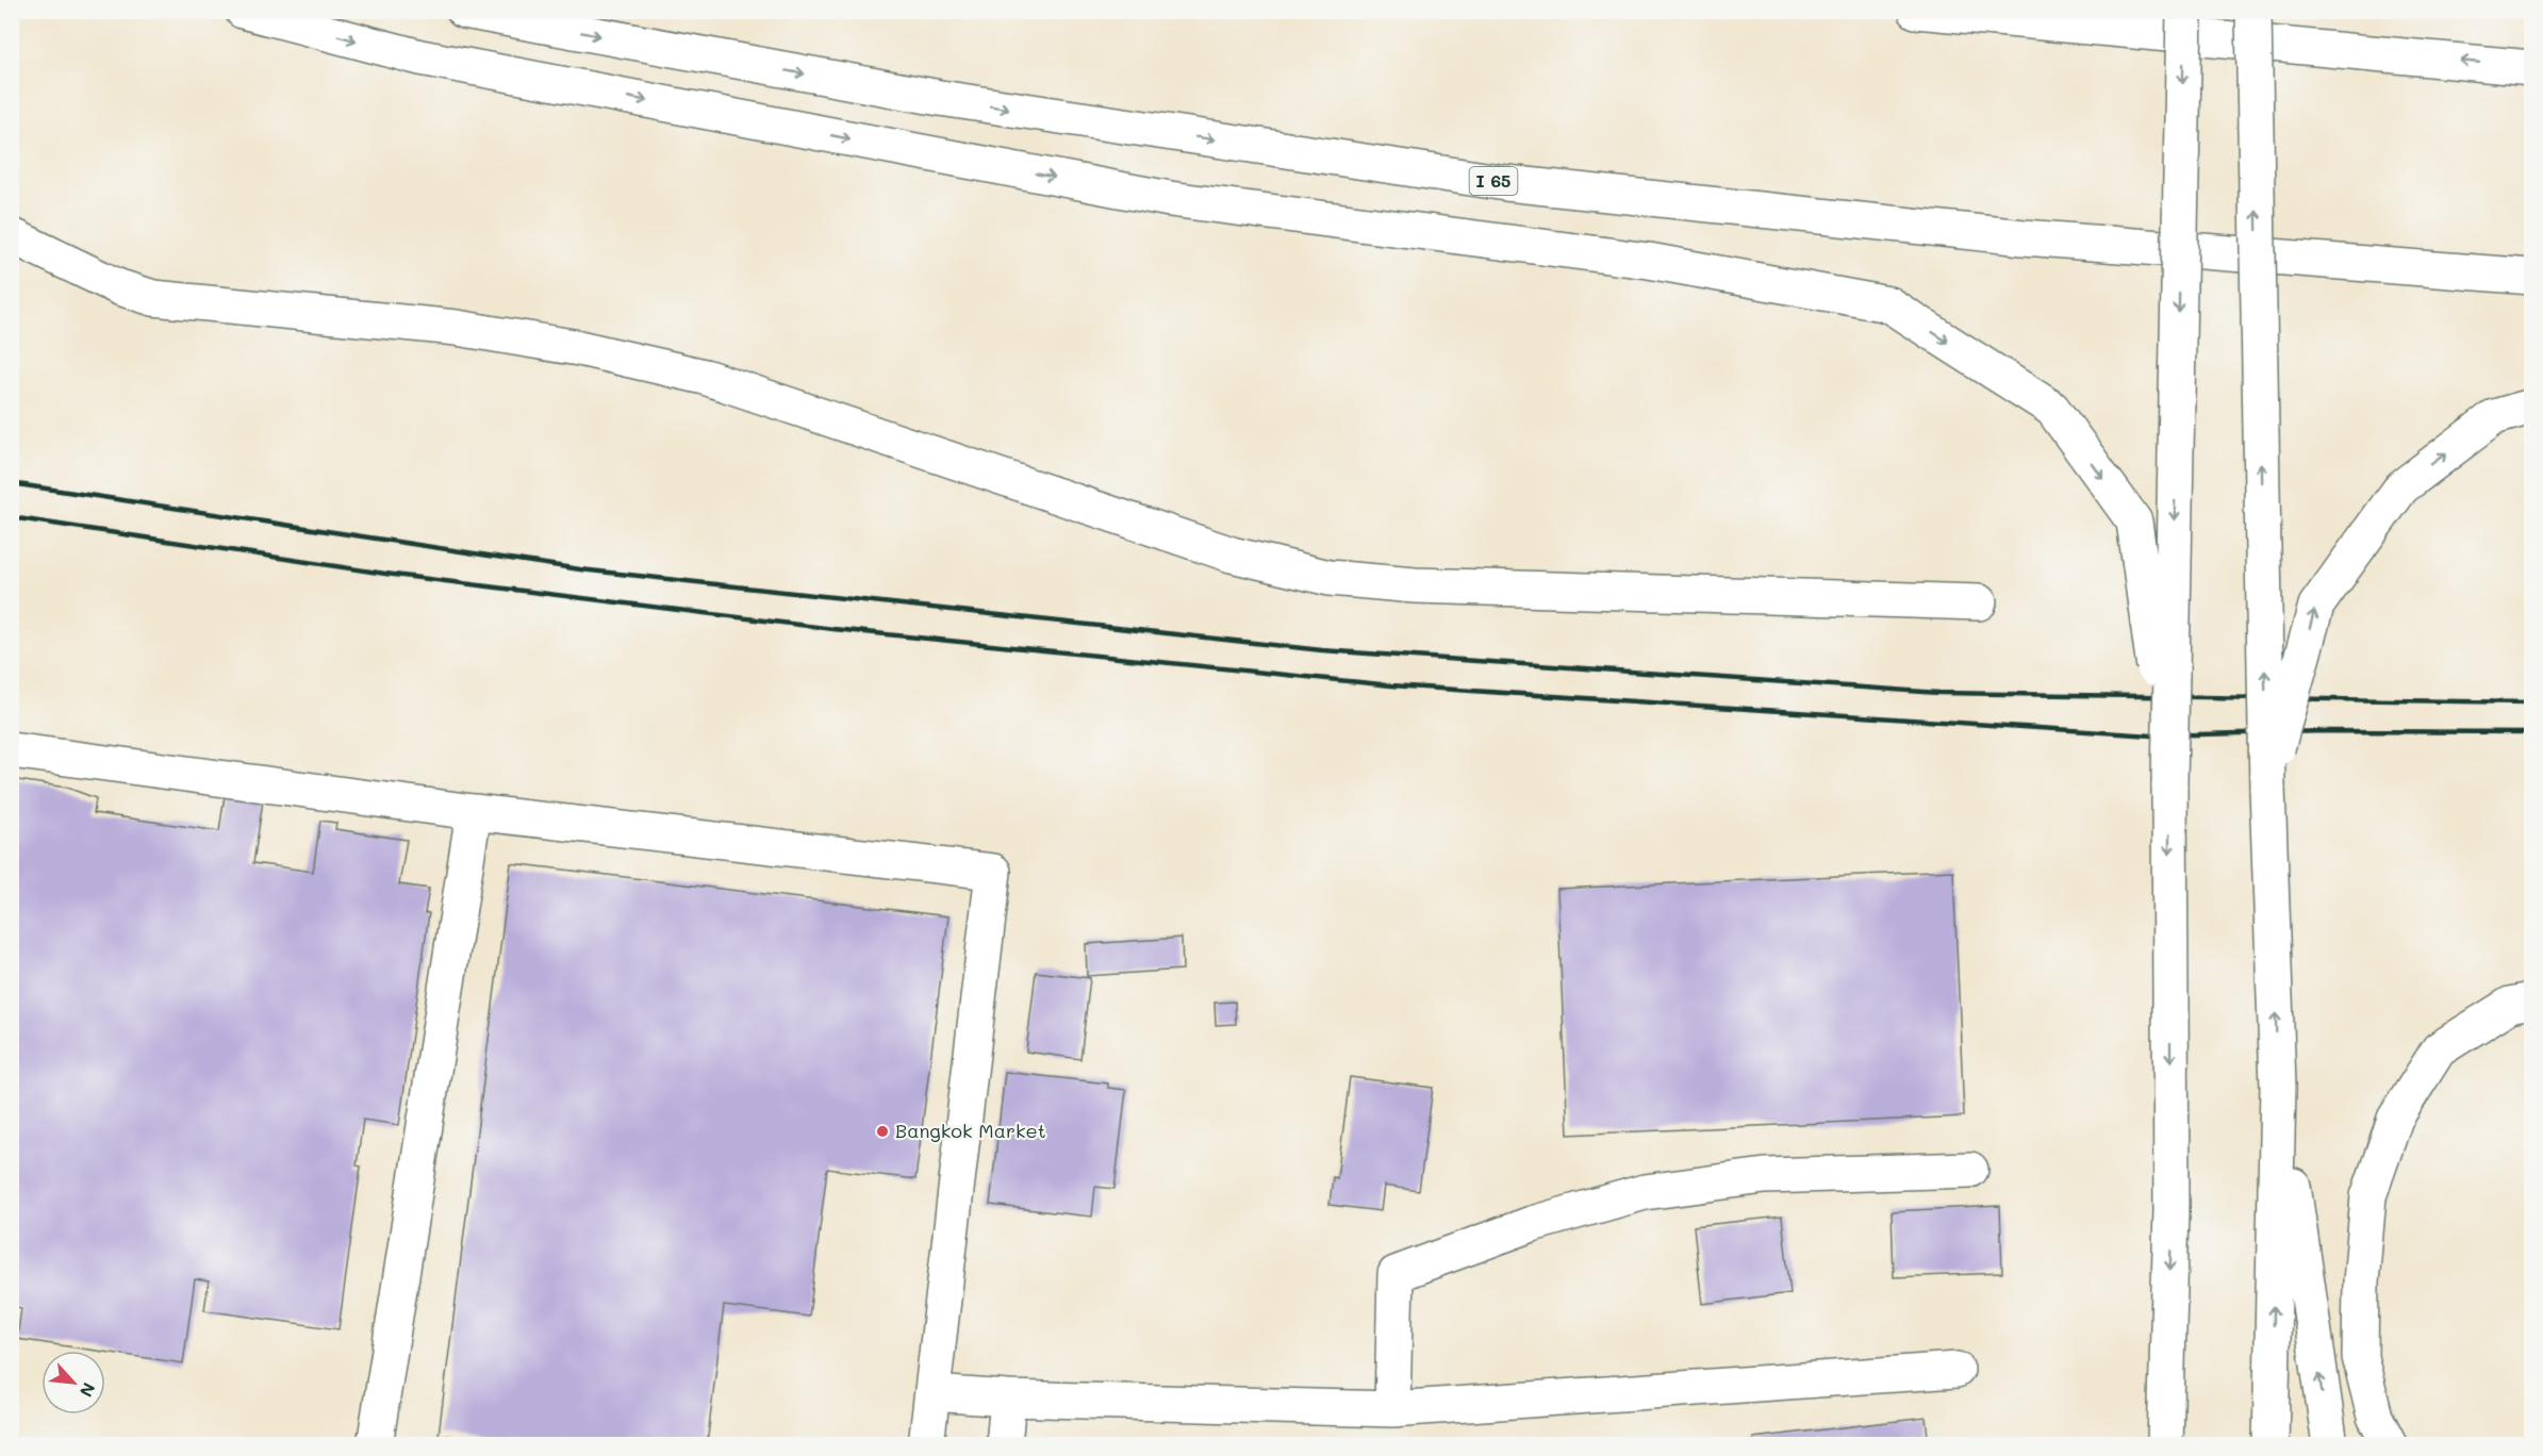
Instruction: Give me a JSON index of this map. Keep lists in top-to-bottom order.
{
  "streets": {
    "main road": ["I 65"]
  },
  "places": ["Bangkok Market"],
  "north": "bottom right"
}
